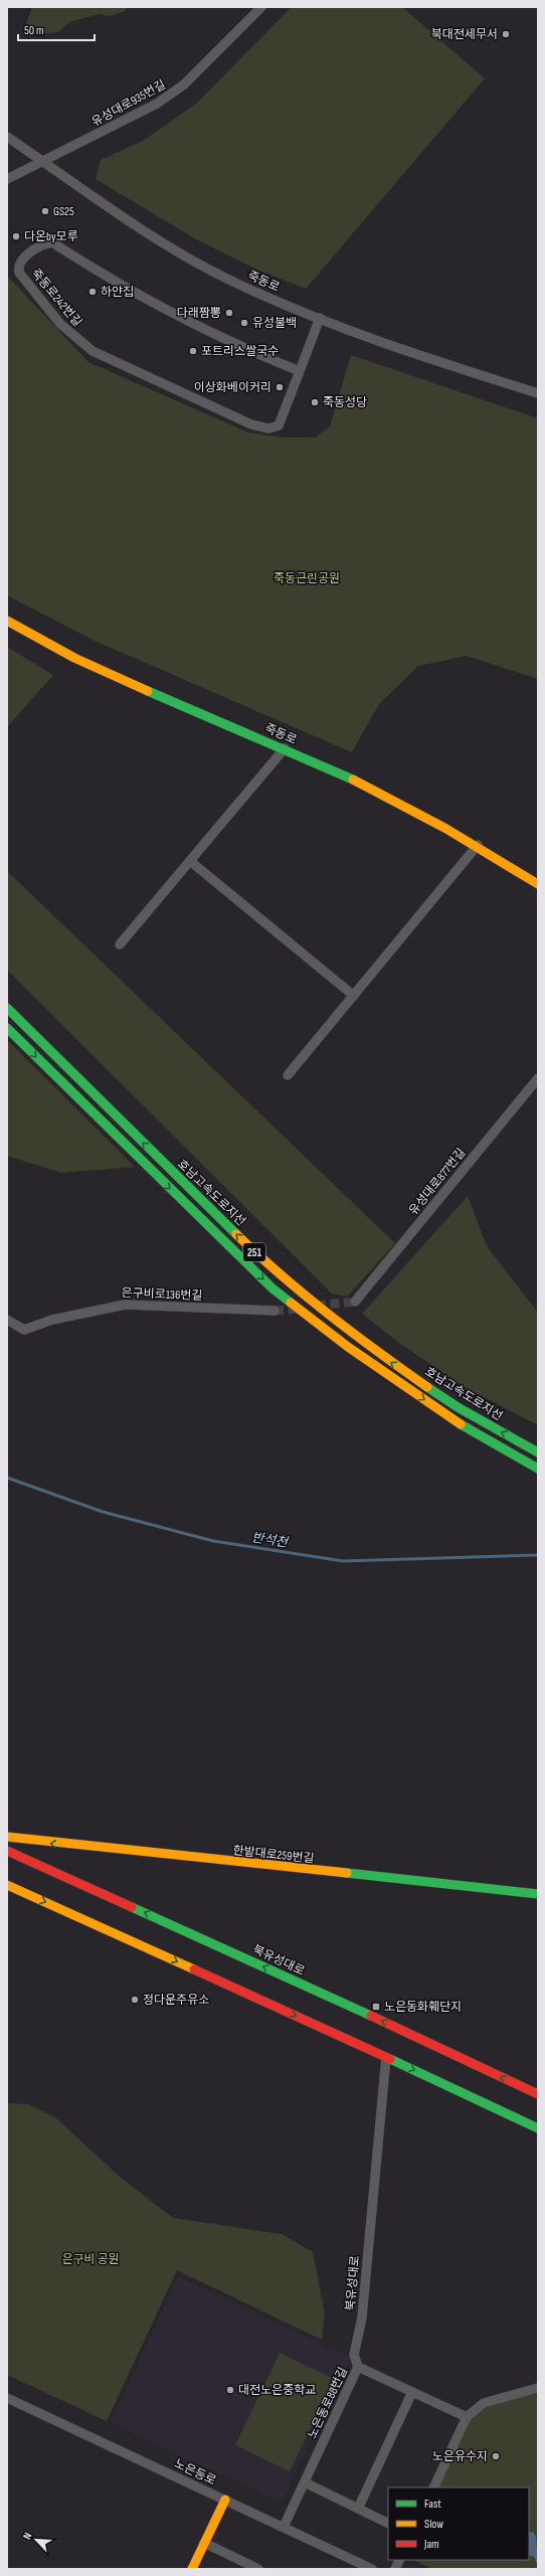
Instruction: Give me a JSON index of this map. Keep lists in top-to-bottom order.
{
  "streets": {
    "main road": [
      "죽동로",
      "호남고속도로지선",
      "251",
      "한밭대로259번길",
      "북유성대로"
    ],
    "street": [
      "유성대로935번길",
      "죽동로242번길",
      "유성대로877번길",
      "은구비로136번길",
      "노은동로88번길",
      "노은동로"
    ]
  },
  "crossings": [
    ["유성대로935번길", "죽동로"],
    ["죽동로", "죽동로242번길"],
    ["북유성대로", "노은동로88번길"],
    ["노은동로88번길", "노은동로"]
  ],
  "one_way": ["한밭대로259번길"],
  "water": ["반석천"],
  "parks": ["죽동근린공원", "은구비 공원"],
  "places": {
    "other": [
      "북대전세무서",
      "GS25",
      "다온by모루",
      "하얀집",
      "다래짬뽕",
      "유성불백",
      "포트리스쌀국수",
      "이상화베이커리",
      "죽동성당",
      "정다운주유소",
      "대전노은중학교",
      "노은유수지"
    ],
    "transit": ["노은동화훼단지"]
  },
  "legend": ["Fast", "Slow", "Jam"],
  "scale_bar": "50 m",
  "north": "top left"
}
